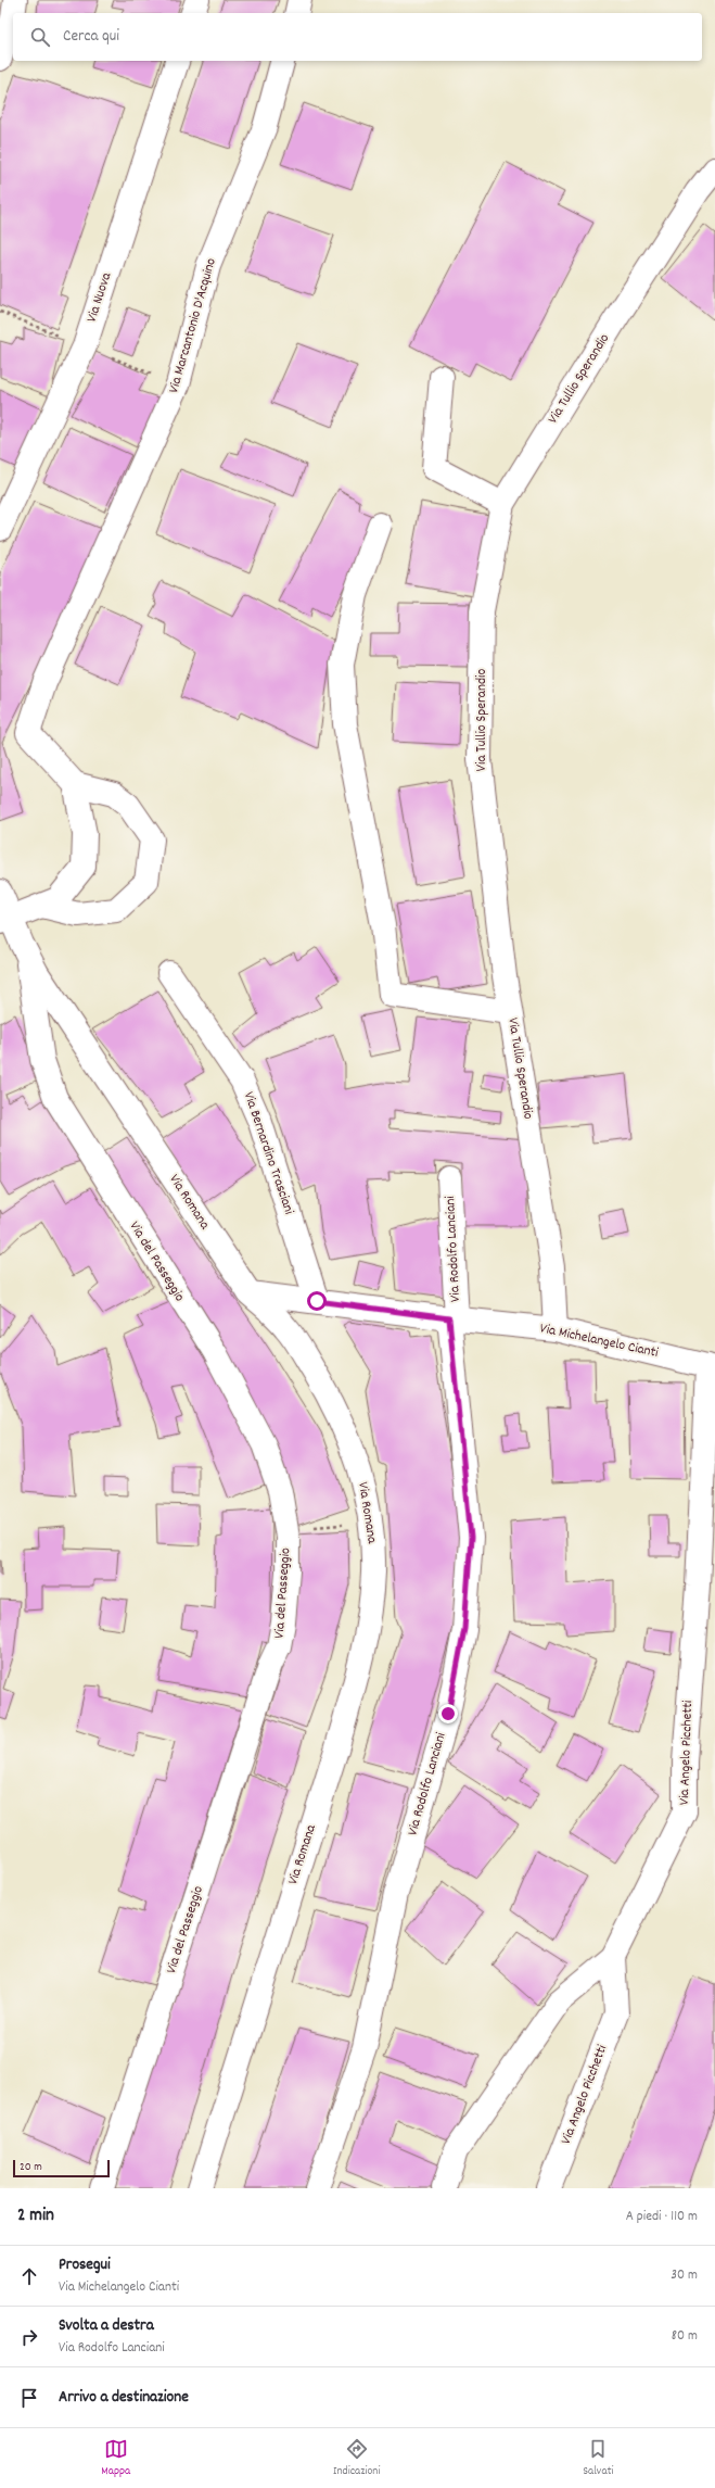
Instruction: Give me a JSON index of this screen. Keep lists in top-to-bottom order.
{
  "streets": {
    "street": [
      "Via Nuova",
      "Via Marcantonio D'Acquino",
      "Via Tullio Sperandio",
      "Via Bernardino Trasciani",
      "Via Romana",
      "Via Rodolfo Lanciani",
      "Via del Passeggio",
      "Via Michelangelo Cianti",
      "Via Angelo Picchetti"
    ]
  },
  "crossings": [
    ["Via Tullio Sperandio", "Via Michelangelo Cianti"],
    ["Via Bernardino Trasciani", "Via Michelangelo Cianti"],
    ["Via Romana", "Via del Passeggio"],
    ["Via Romana", "Via Michelangelo Cianti"],
    ["Via Rodolfo Lanciani", "Via Michelangelo Cianti"],
    ["Via Michelangelo Cianti", "Via Angelo Picchetti"]
  ],
  "scale_bar": "20 m",
  "page": {
    "search": "Cerca qui",
    "scale": "20 m",
    "heading": ["2 min", "A piedi · 110 m"],
    "list": [
      ["Prosegui", "Via Michelangelo Cianti", "30 m"],
      ["Svolta a destra", "Via Rodolfo Lanciani", "80 m"],
      "Arrivo a destinazione"
    ],
    "nav": ["Mappa", "Indicazioni", "Salvati"]
  }
}
